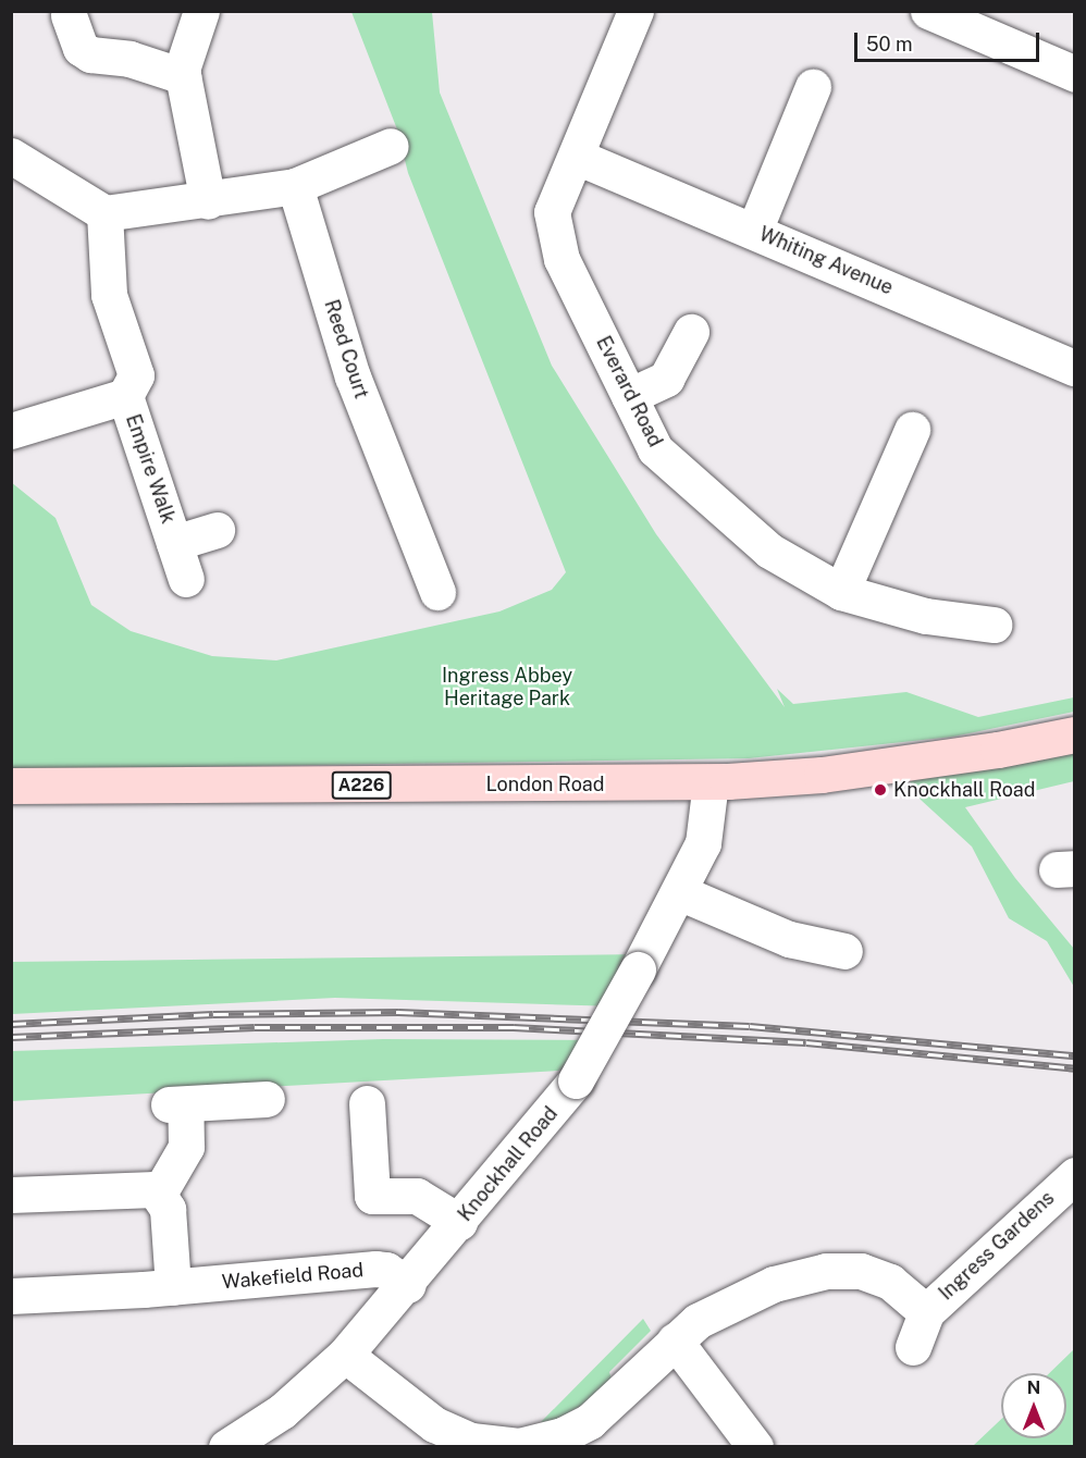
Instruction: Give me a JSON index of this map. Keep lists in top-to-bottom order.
{
  "streets": {
    "main road": ["London Road", "A226"],
    "street": [
      "Whiting Avenue",
      "Reed Court",
      "Everard Road",
      "Empire Walk",
      "Knockhall Road",
      "Ingress Gardens",
      "Wakefield Road"
    ]
  },
  "crossings": [
    ["Whiting Avenue", "Everard Road"],
    ["London Road", "Knockhall Road"],
    ["Knockhall Road", "Ingress Gardens"],
    ["Knockhall Road", "Wakefield Road"]
  ],
  "parks": ["Ingress Abbey Heritage Park"],
  "places": ["Knockhall Road"],
  "scale_bar": "50 m",
  "north": "top"
}
